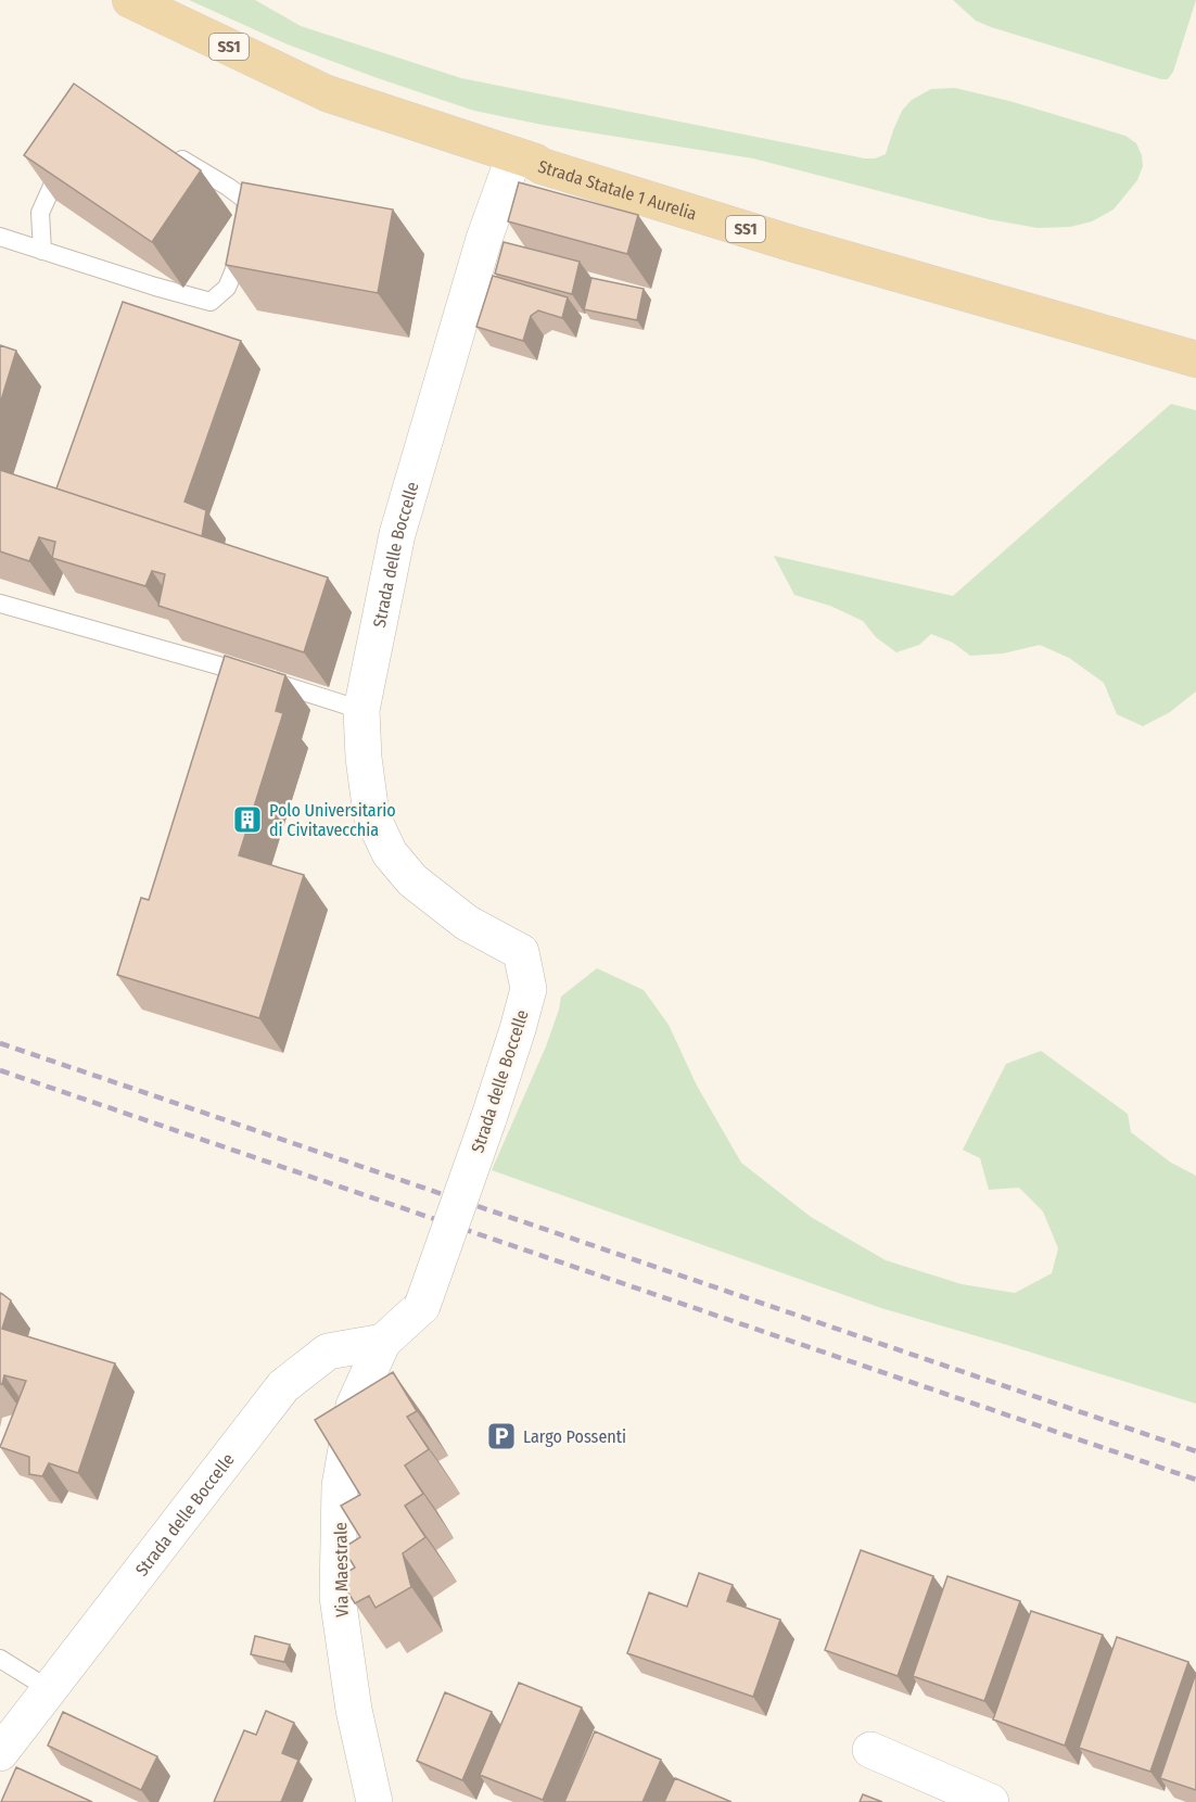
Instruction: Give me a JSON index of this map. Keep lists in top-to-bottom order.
{
  "streets": {
    "main road": ["SS1", "Strada Statale 1 Aurelia"],
    "street": ["Strada delle Boccelle", "Via Maestrale"]
  },
  "crossings": [
    ["Strada Statale 1 Aurelia", "Strada delle Boccelle"],
    ["Strada delle Boccelle", "Via Maestrale"]
  ],
  "places": {
    "building": ["Polo Universitario di Civitavecchia"],
    "parking": ["Largo Possenti"]
  }
}
